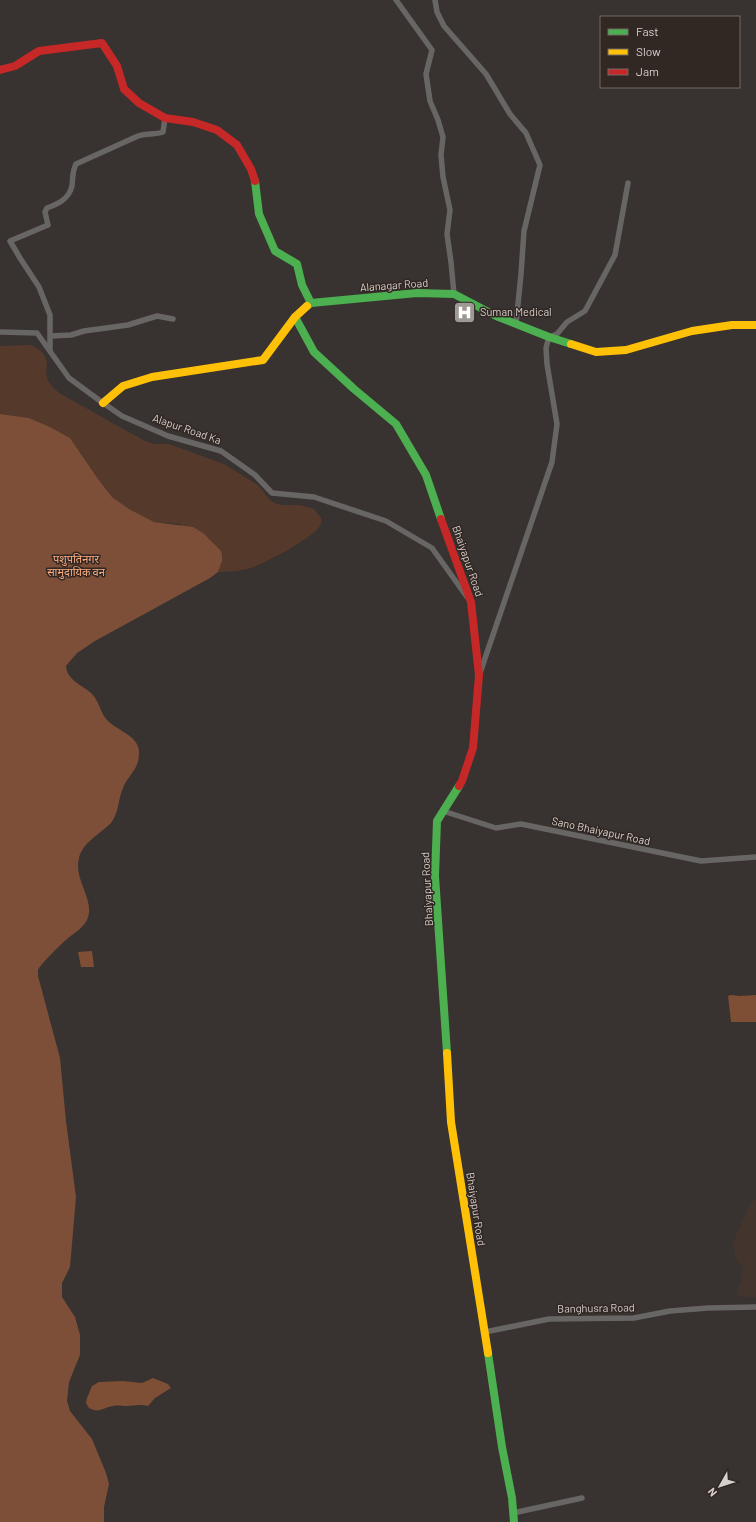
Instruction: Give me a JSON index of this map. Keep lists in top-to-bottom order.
{
  "streets": {
    "street": [
      "Alanagar Road",
      "Alapur Road Ka",
      "Bhaiyapur Road",
      "Sano Bhaiyapur Road",
      "Banghusra Road"
    ]
  },
  "crossings": [
    ["Alapur Road Ka", "Bhaiyapur Road"],
    ["Bhaiyapur Road", "Sano Bhaiyapur Road"],
    ["Bhaiyapur Road", "Banghusra Road"]
  ],
  "parks": ["पशुपतिनगर सामुदायिक वन"],
  "places": {
    "hospital": ["Suman Medical"]
  },
  "legend": ["Fast", "Slow", "Jam"],
  "north": "bottom left"
}
